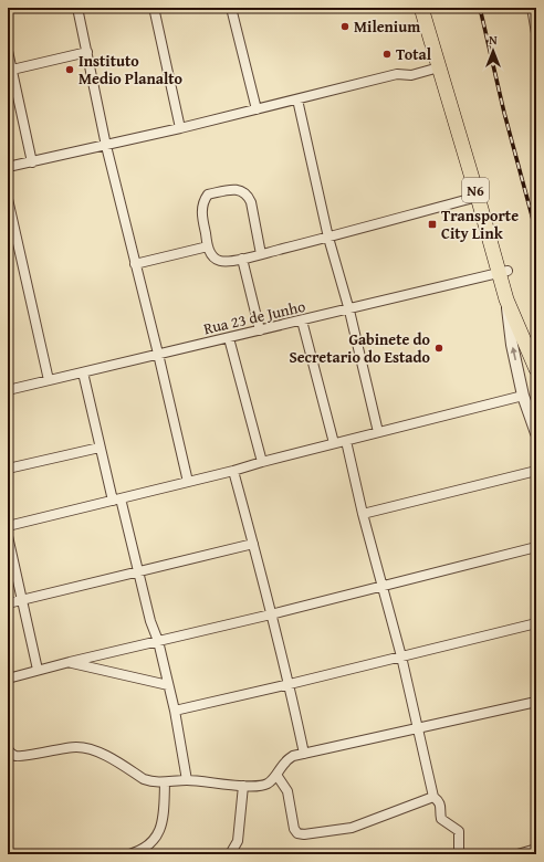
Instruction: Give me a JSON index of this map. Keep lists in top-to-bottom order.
{
  "streets": {
    "highway": ["N6"],
    "street": ["Rua 23 de Junho"]
  },
  "crossings": [
    ["N6", "Rua 23 de Junho"]
  ],
  "places": {
    "other": [
      "Milenium",
      "Total",
      "Instituto Medio Planalto",
      "Gabinete do Secretario do Estado"
    ],
    "transit": ["Transporte City Link"]
  },
  "north": "top"
}
